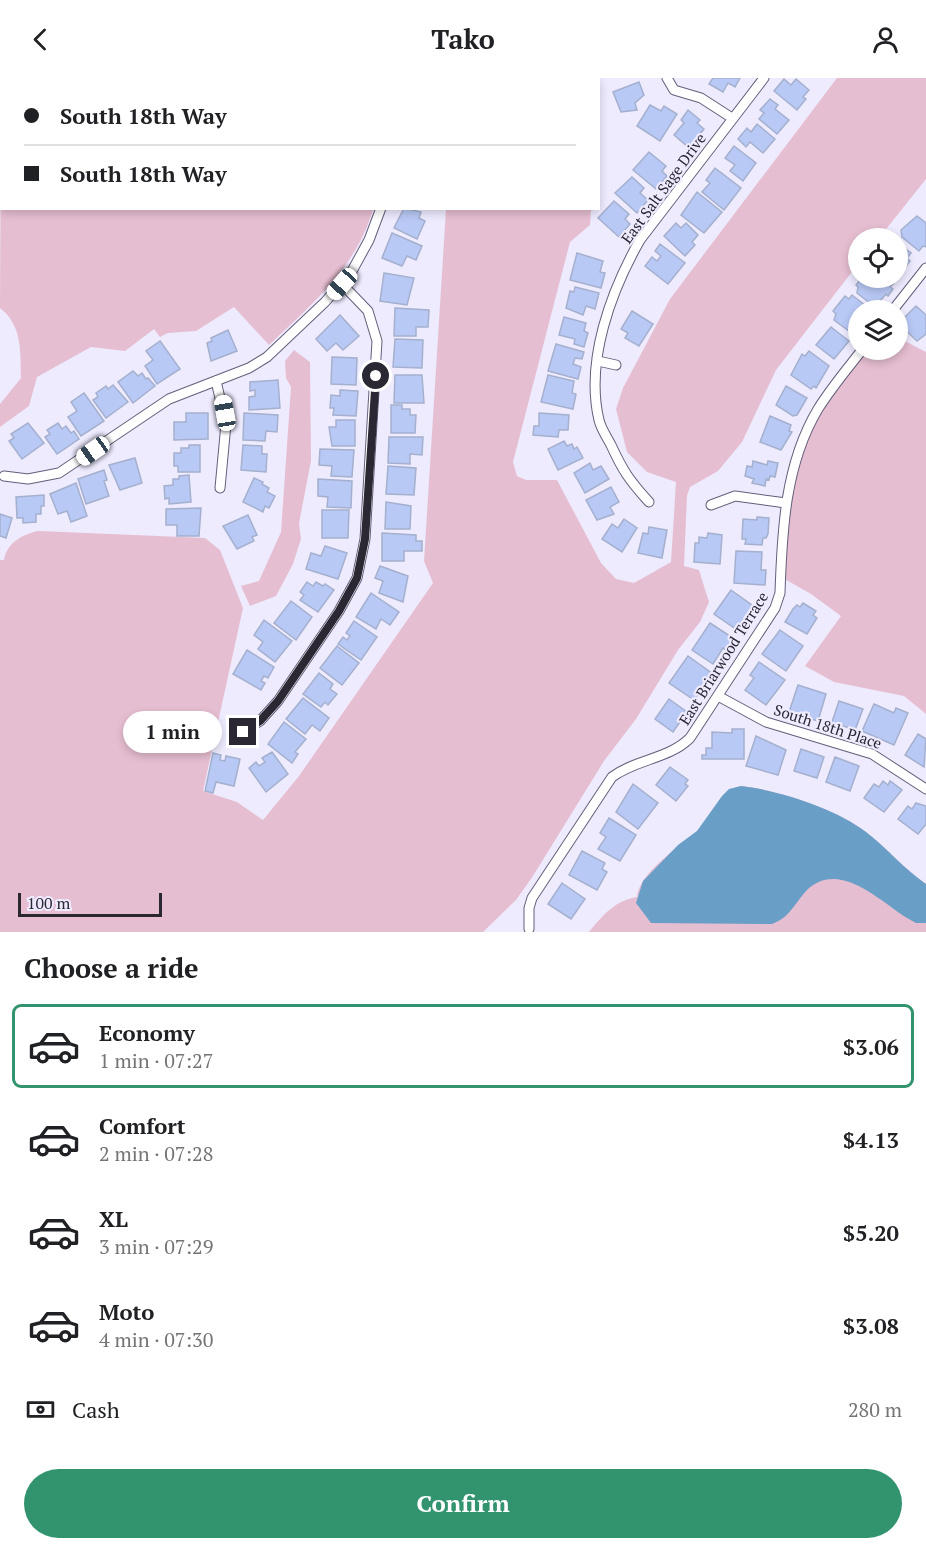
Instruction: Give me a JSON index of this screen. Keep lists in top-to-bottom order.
{
  "streets": {
    "street": ["East Salt Sage Drive", "East Briarwood Terrace", "South 18th Place"]
  },
  "crossings": [
    ["East Briarwood Terrace", "South 18th Place"]
  ],
  "scale_bar": "100 m",
  "page": {
    "header": "Tako",
    "banner": ["South 18th Way", "South 18th Way"],
    "bubble": "1 min",
    "scale": "100 m",
    "heading": "Choose a ride",
    "list": [
      {
        "name": "Economy",
        "note": "1 min · 07:27",
        "value": "$3.06"
      },
      {
        "name": "Comfort",
        "note": "2 min · 07:28",
        "value": "$4.13"
      },
      {
        "name": "XL",
        "note": "3 min · 07:29",
        "value": "$5.20"
      },
      {
        "name": "Moto",
        "note": "4 min · 07:30",
        "value": "$3.08"
      }
    ],
    "pay": ["Cash", "280 m"],
    "buttons": "Confirm"
  }
}
